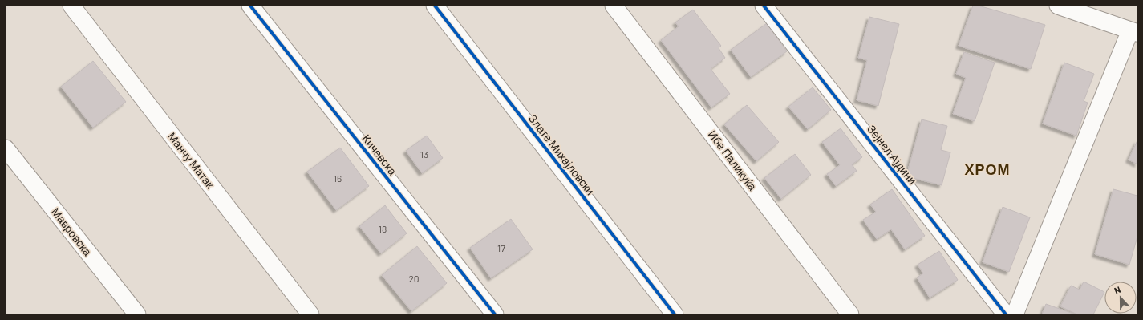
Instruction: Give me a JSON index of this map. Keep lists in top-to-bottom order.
{
  "streets": {
    "street": [
      "Кичевска",
      "Злате Михајловски",
      "Зејнел Ајдини",
      "Манчу Матак",
      "Ибе Паликуќа",
      "Мавровска"
    ]
  },
  "districts": ["ХРОМ"],
  "house_numbers": [
    "13",
    "16",
    "18",
    "17",
    "20"
  ],
  "north": "top"
}
